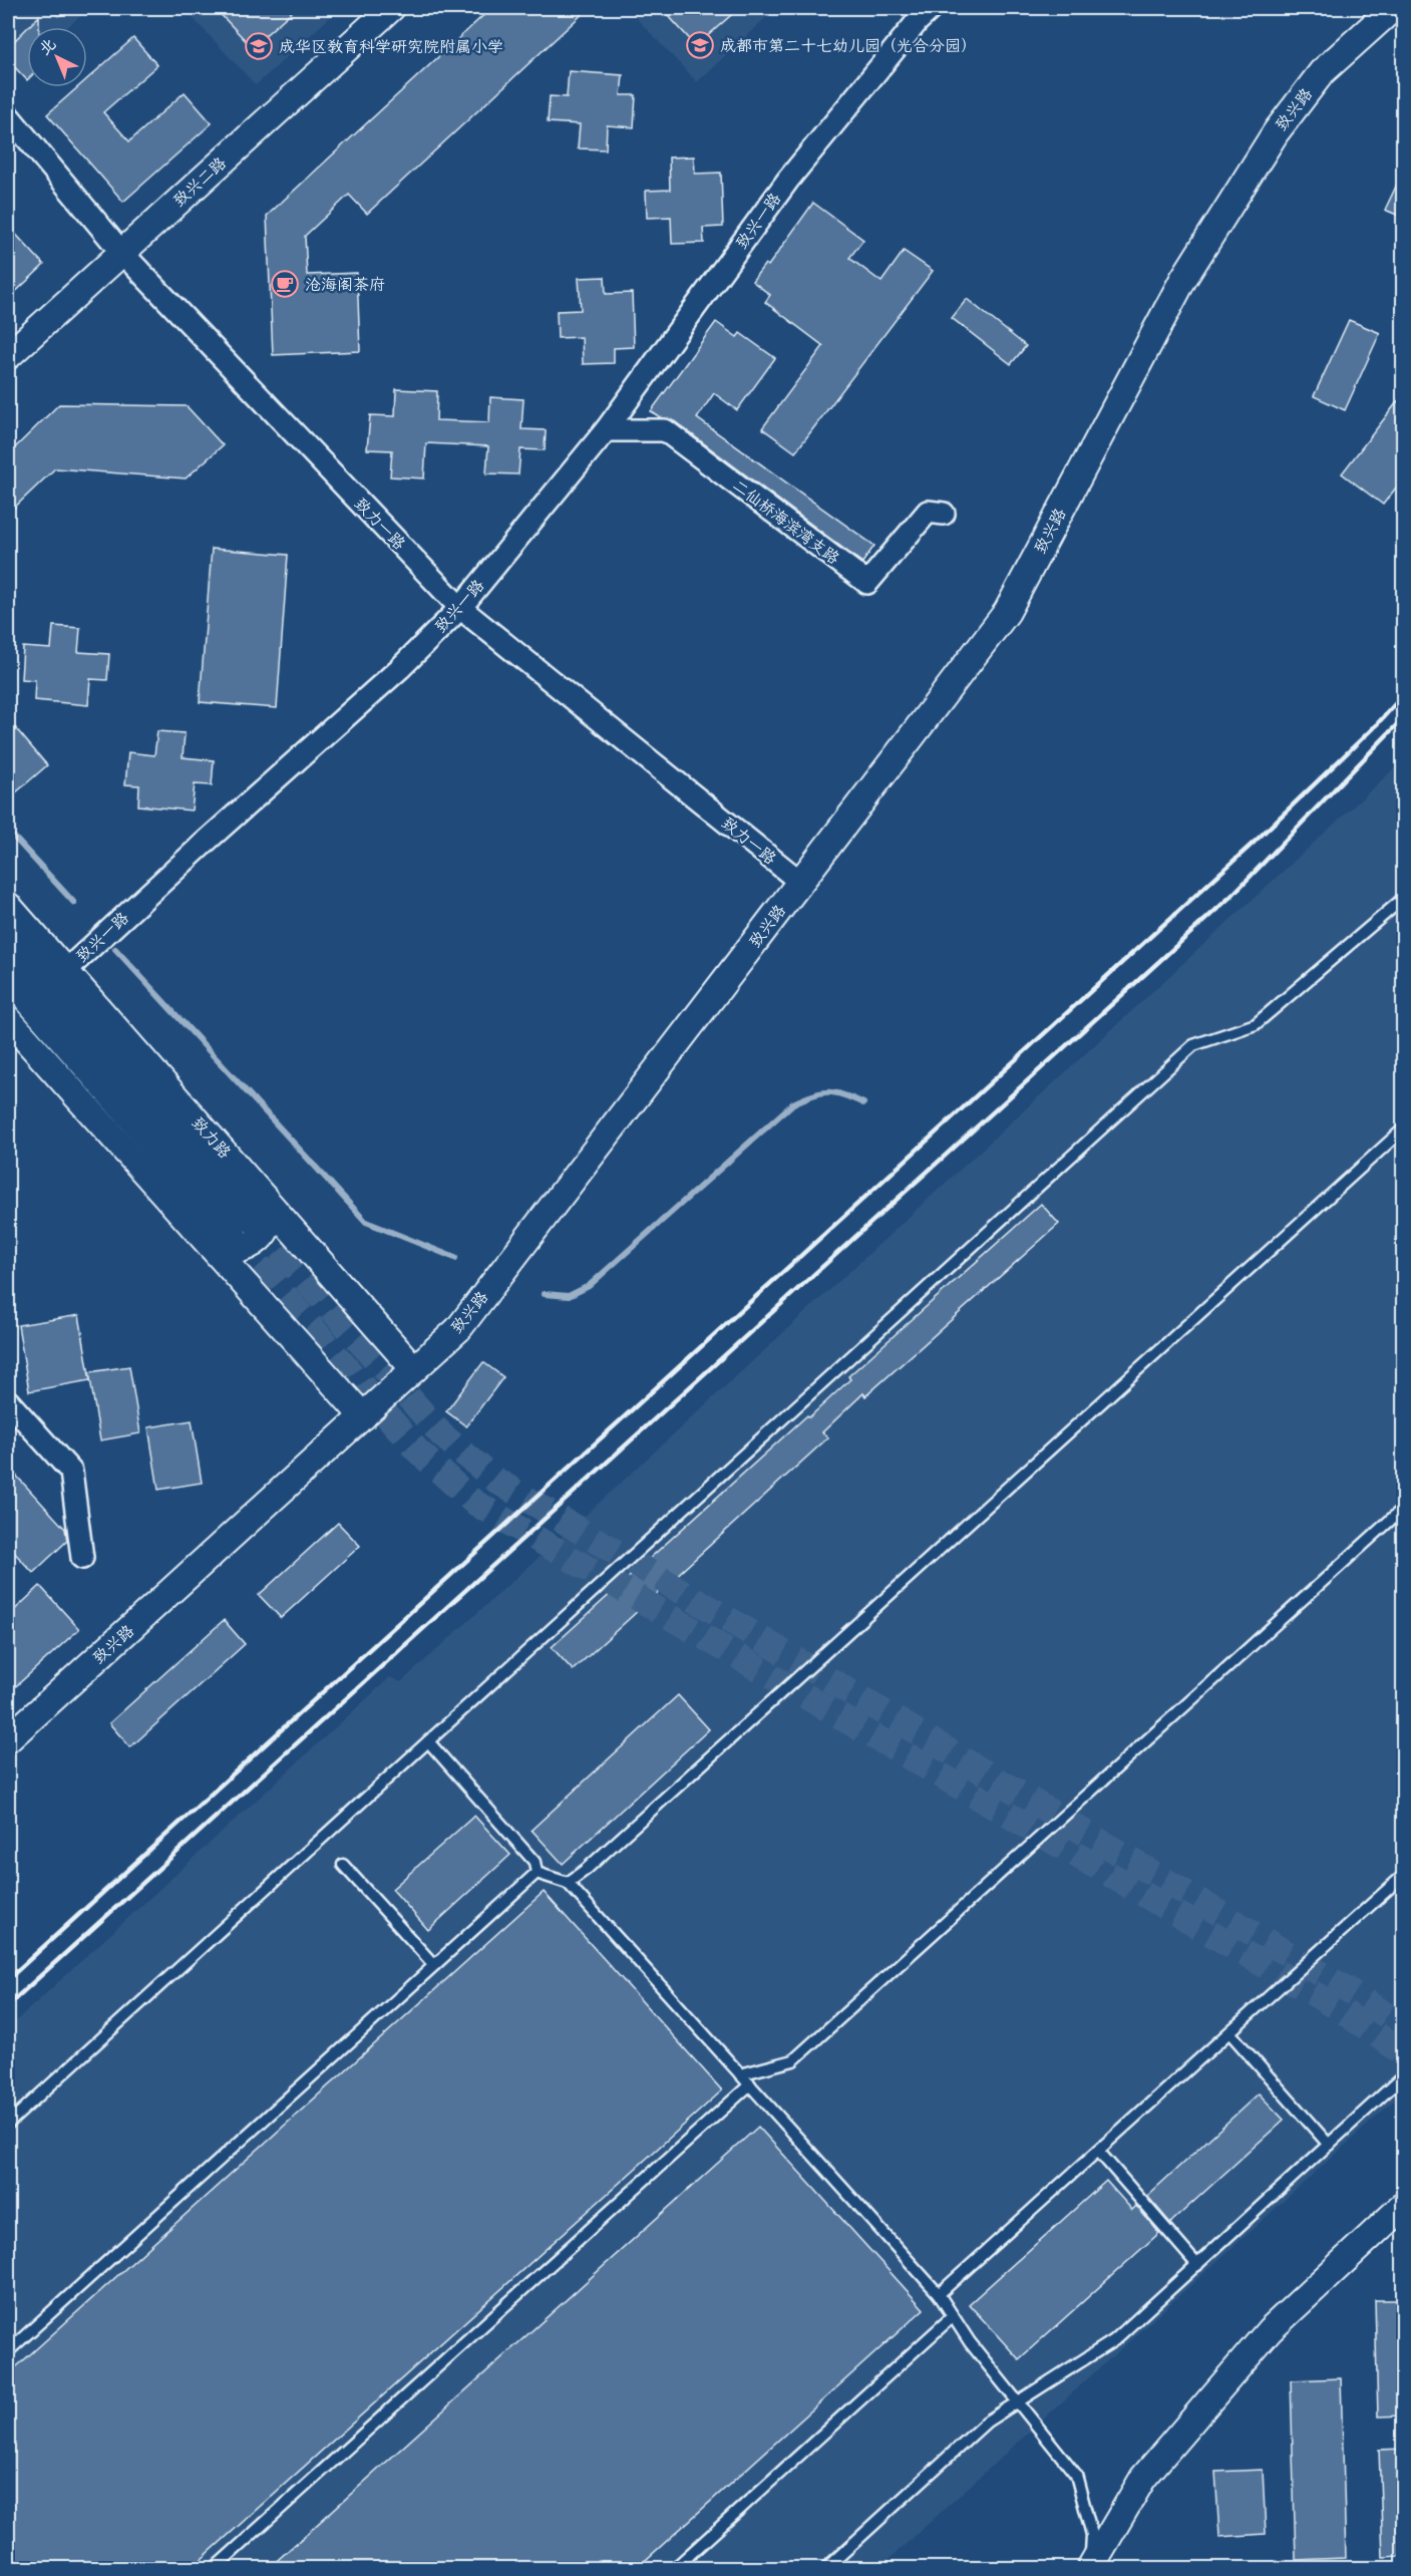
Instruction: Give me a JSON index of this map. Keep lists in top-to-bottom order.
{
  "streets": {
    "street": [
      "致兴路",
      "致兴二路",
      "致兴一路",
      "二仙桥海滨湾支路",
      "致力一路",
      "致力路"
    ]
  },
  "crossings": [
    ["致兴路", "致力一路"],
    ["致兴路", "致力路"],
    ["致兴二路", "致力一路"],
    ["致兴一路", "二仙桥海滨湾支路"],
    ["致兴一路", "致力一路"],
    ["致兴一路", "致力路"]
  ],
  "places": {
    "school or university": ["成都市第二十七幼儿园（光合分园）", "成华区教育科学研究院附属小学"],
    "cafe": ["沧海阁茶府"]
  },
  "north": "top left"
}
